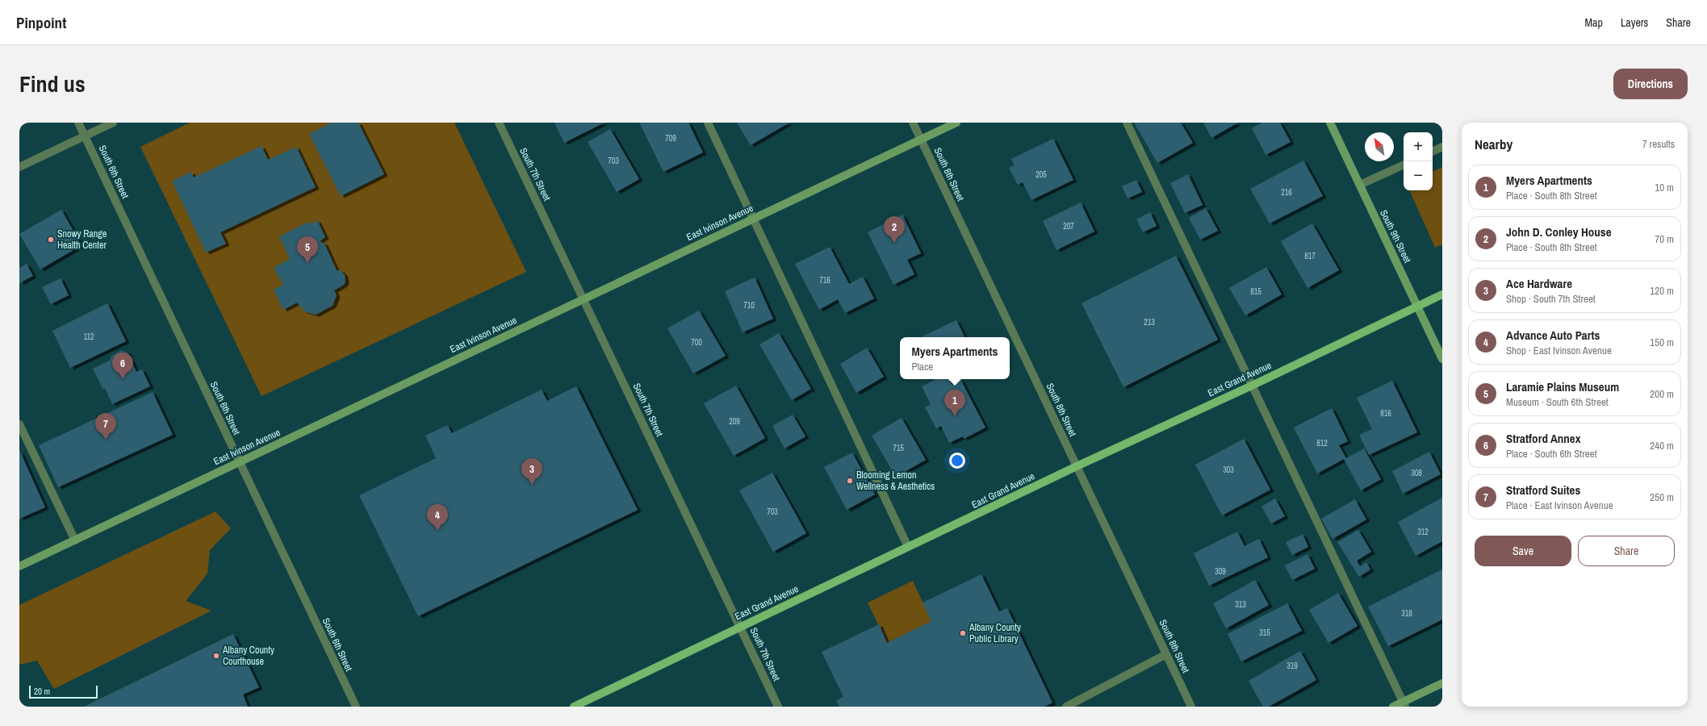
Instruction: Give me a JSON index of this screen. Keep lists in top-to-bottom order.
{
  "streets": {
    "main road": ["East Grand Avenue"],
    "street": [
      "South 6th Street",
      "South 7th Street",
      "South 8th Street",
      "East Ivinson Avenue",
      "South 9th Street"
    ]
  },
  "crossings": [
    ["South 6th Street", "East Ivinson Avenue"],
    ["South 7th Street", "East Ivinson Avenue"],
    ["South 7th Street", "East Grand Avenue"],
    ["South 8th Street", "East Ivinson Avenue"],
    ["South 8th Street", "East Grand Avenue"],
    ["South 9th Street", "East Grand Avenue"]
  ],
  "places": [
    "Snowy Range Health Center",
    "Blooming Lemon Wellness & Aesthetics",
    "Albany County Public Library",
    "Albany County Courthouse"
  ],
  "house_numbers": [
    "709",
    "703",
    "205",
    "216",
    "207",
    "817",
    "716",
    "815",
    "710",
    "213",
    "112",
    "700",
    "816",
    "209",
    "812",
    "715",
    "303",
    "308",
    "703",
    "312",
    "309",
    "313",
    "318",
    "315",
    "319"
  ],
  "scale_bar": "20 m",
  "north": "top left",
  "page": {
    "header": "Pinpoint",
    "nav": ["Map", "Layers", "Share"],
    "title": "Find us",
    "buttons": [
      "Directions",
      ["Save", "Share"]
    ],
    "heading": ["Nearby", "7 results"],
    "map_buttons": ["+", "−"],
    "list": [
      {
        "mark": "1",
        "name": "Myers Apartments",
        "note": "Place · South 8th Street",
        "value": "10 m"
      },
      {
        "mark": "2",
        "name": "John D. Conley House",
        "note": "Place · South 8th Street",
        "value": "70 m"
      },
      {
        "mark": "3",
        "name": "Ace Hardware",
        "note": "Shop · South 7th Street",
        "value": "120 m"
      },
      {
        "mark": "4",
        "name": "Advance Auto Parts",
        "note": "Shop · East Ivinson Avenue",
        "value": "150 m"
      },
      {
        "mark": "5",
        "name": "Laramie Plains Museum",
        "note": "Museum · South 6th Street",
        "value": "200 m"
      },
      {
        "mark": "6",
        "name": "Stratford Annex",
        "note": "Place · South 6th Street",
        "value": "240 m"
      },
      {
        "mark": "7",
        "name": "Stratford Suites",
        "note": "Place · East Ivinson Avenue",
        "value": "250 m"
      }
    ],
    "pins": [
      "2",
      "5",
      "6",
      "1",
      "7",
      "3",
      "4"
    ],
    "popup": ["Myers Apartments", "Place"],
    "scale": "20 m"
  }
}
